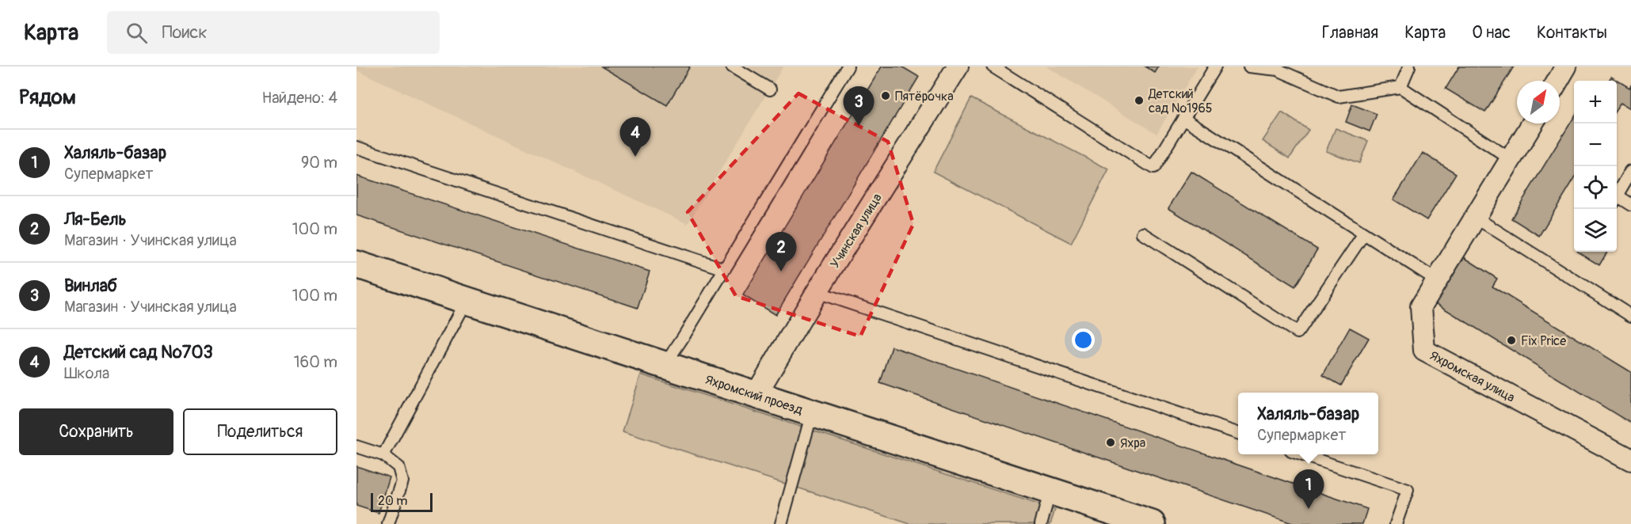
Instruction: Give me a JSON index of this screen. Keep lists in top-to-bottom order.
{
  "streets": {
    "street": ["Учинская улица", "Яхромская улица", "Яхромский проезд"]
  },
  "crossings": [
    ["Учинская улица", "Яхромский проезд"]
  ],
  "places": [
    "Пятёрочка",
    "Детский сад №1965",
    "Fix Price",
    "Яхра"
  ],
  "scale_bar": "20 m",
  "north": "top right",
  "page": {
    "header": "Карта",
    "search": "Поиск",
    "nav": [
      "Главная",
      "Карта",
      "О нас",
      "Контакты"
    ],
    "heading": ["Рядом", "Найдено: 4"],
    "map_buttons": ["+", "−"],
    "pins": [
      "3",
      "4",
      "2",
      "1"
    ],
    "list": [
      {
        "mark": "1",
        "name": "Халяль-базар",
        "note": "Супермаркет",
        "value": "90 m"
      },
      {
        "mark": "2",
        "name": "Ля-Бель",
        "note": "Магазин · Учинская улица",
        "value": "100 m"
      },
      {
        "mark": "3",
        "name": "Винлаб",
        "note": "Магазин · Учинская улица",
        "value": "100 m"
      },
      {
        "mark": "4",
        "name": "Детский сад №703",
        "note": "Школа",
        "value": "160 m"
      }
    ],
    "popup": ["Халяль-базар", "Супермаркет"],
    "buttons": ["Сохранить", "Поделиться"],
    "scale": "20 m"
  }
}
